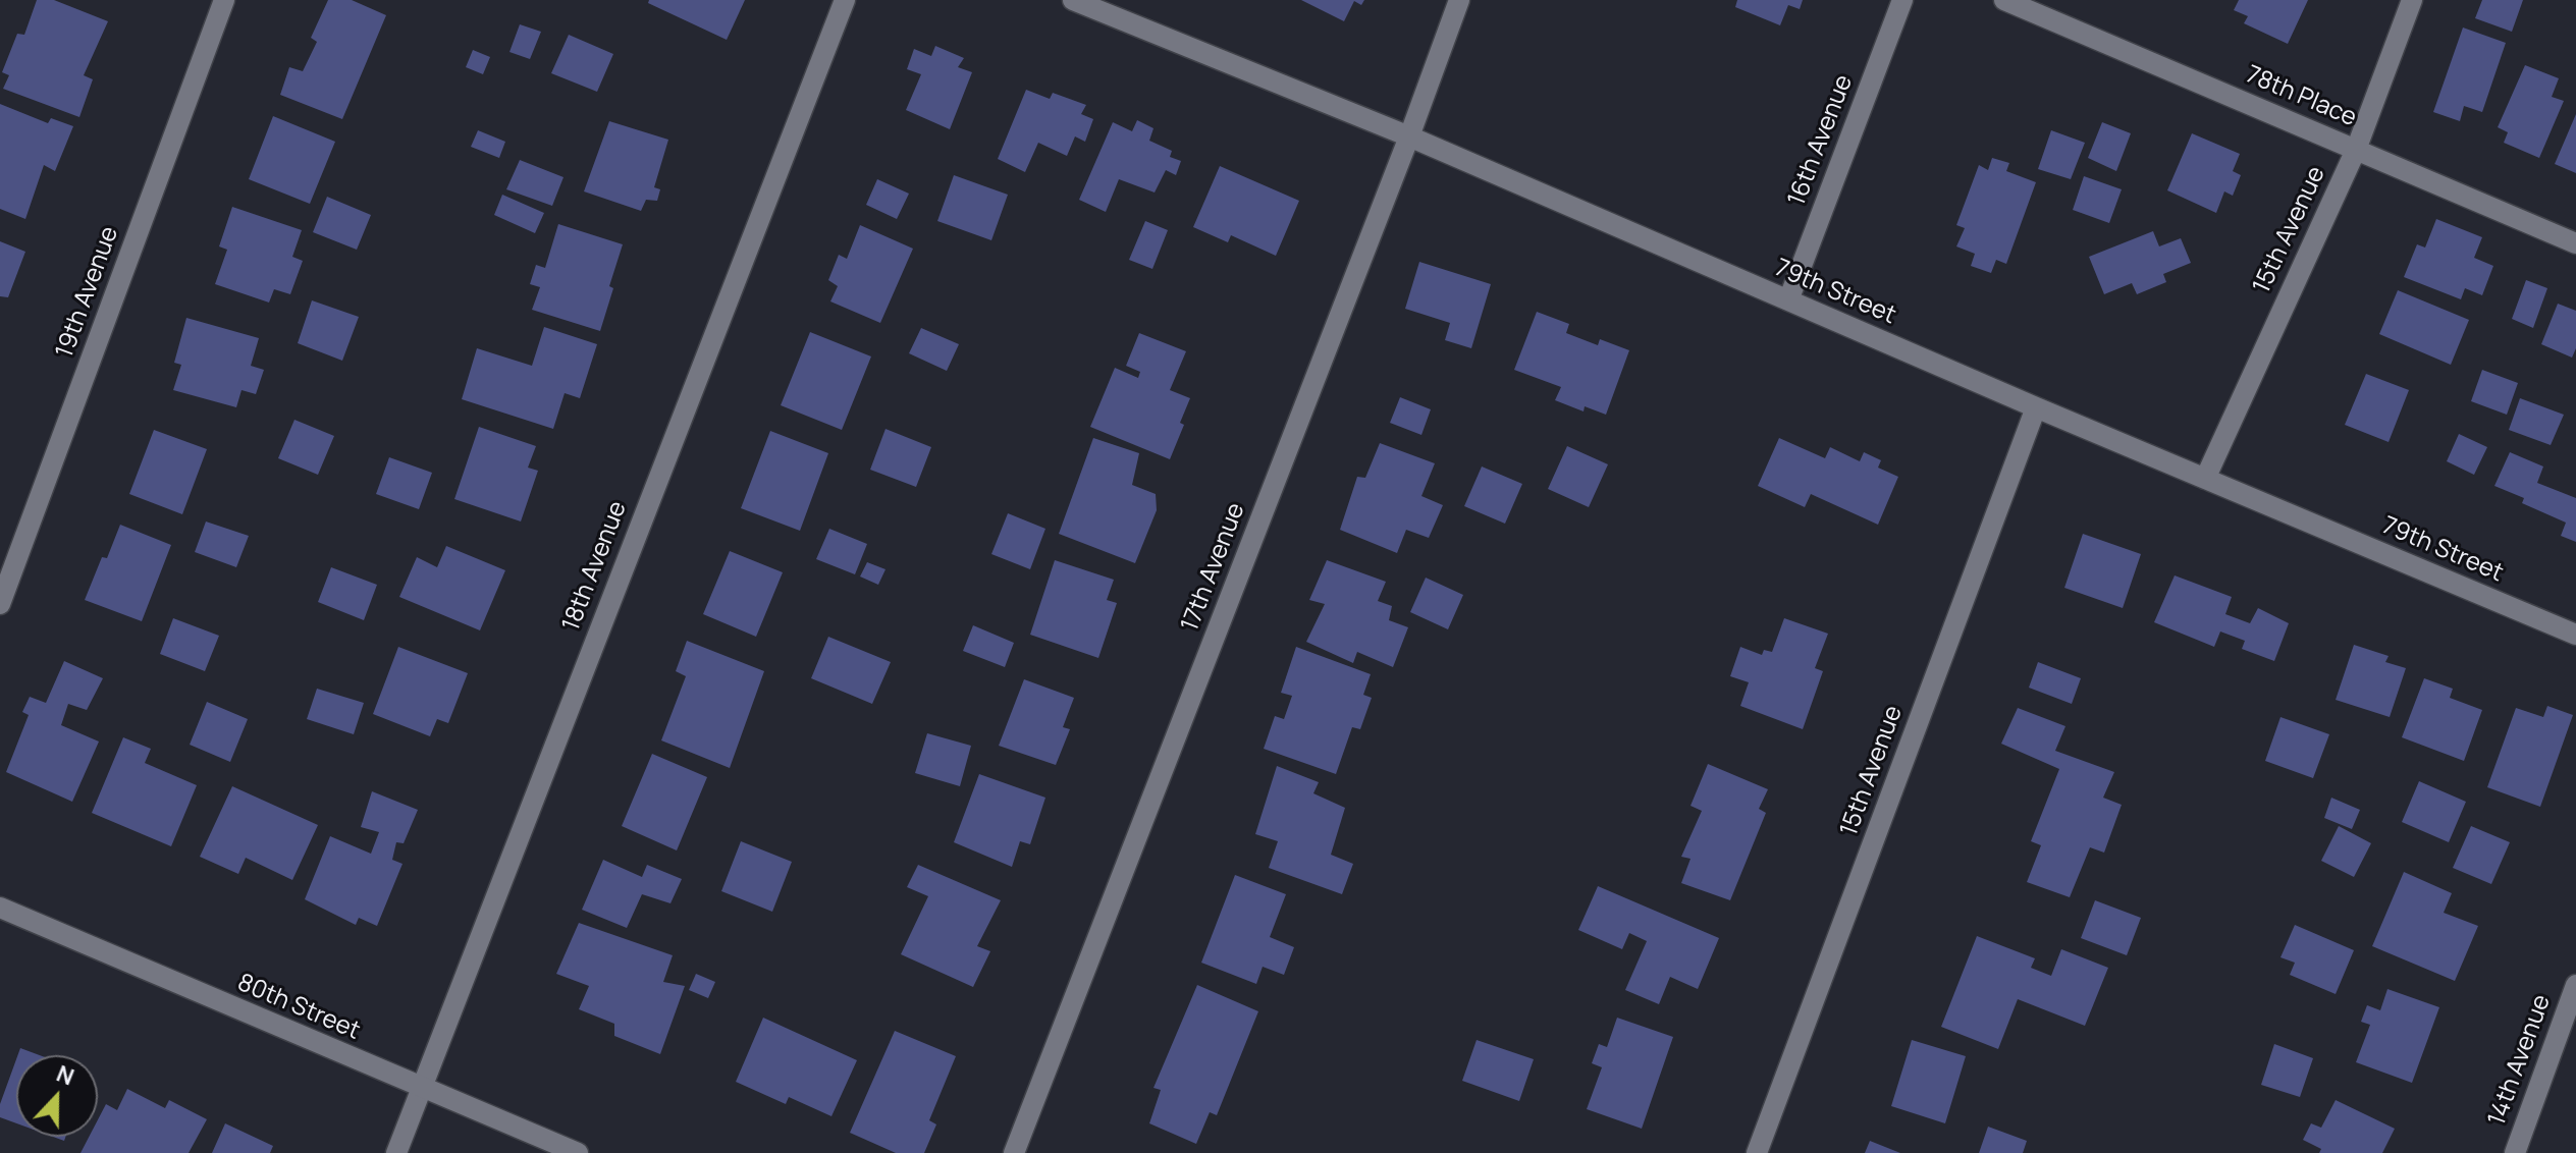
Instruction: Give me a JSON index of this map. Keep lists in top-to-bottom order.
{
  "streets": {
    "street": [
      "78th Place",
      "16th Avenue",
      "15th Avenue",
      "19th Avenue",
      "79th Street",
      "18th Avenue",
      "17th Avenue",
      "80th Street",
      "14th Avenue"
    ]
  },
  "crossings": [
    ["78th Place", "15th Avenue"],
    ["16th Avenue", "79th Street"],
    ["15th Avenue", "79th Street"],
    ["79th Street", "17th Avenue"],
    ["18th Avenue", "80th Street"]
  ],
  "north": "top"
}
